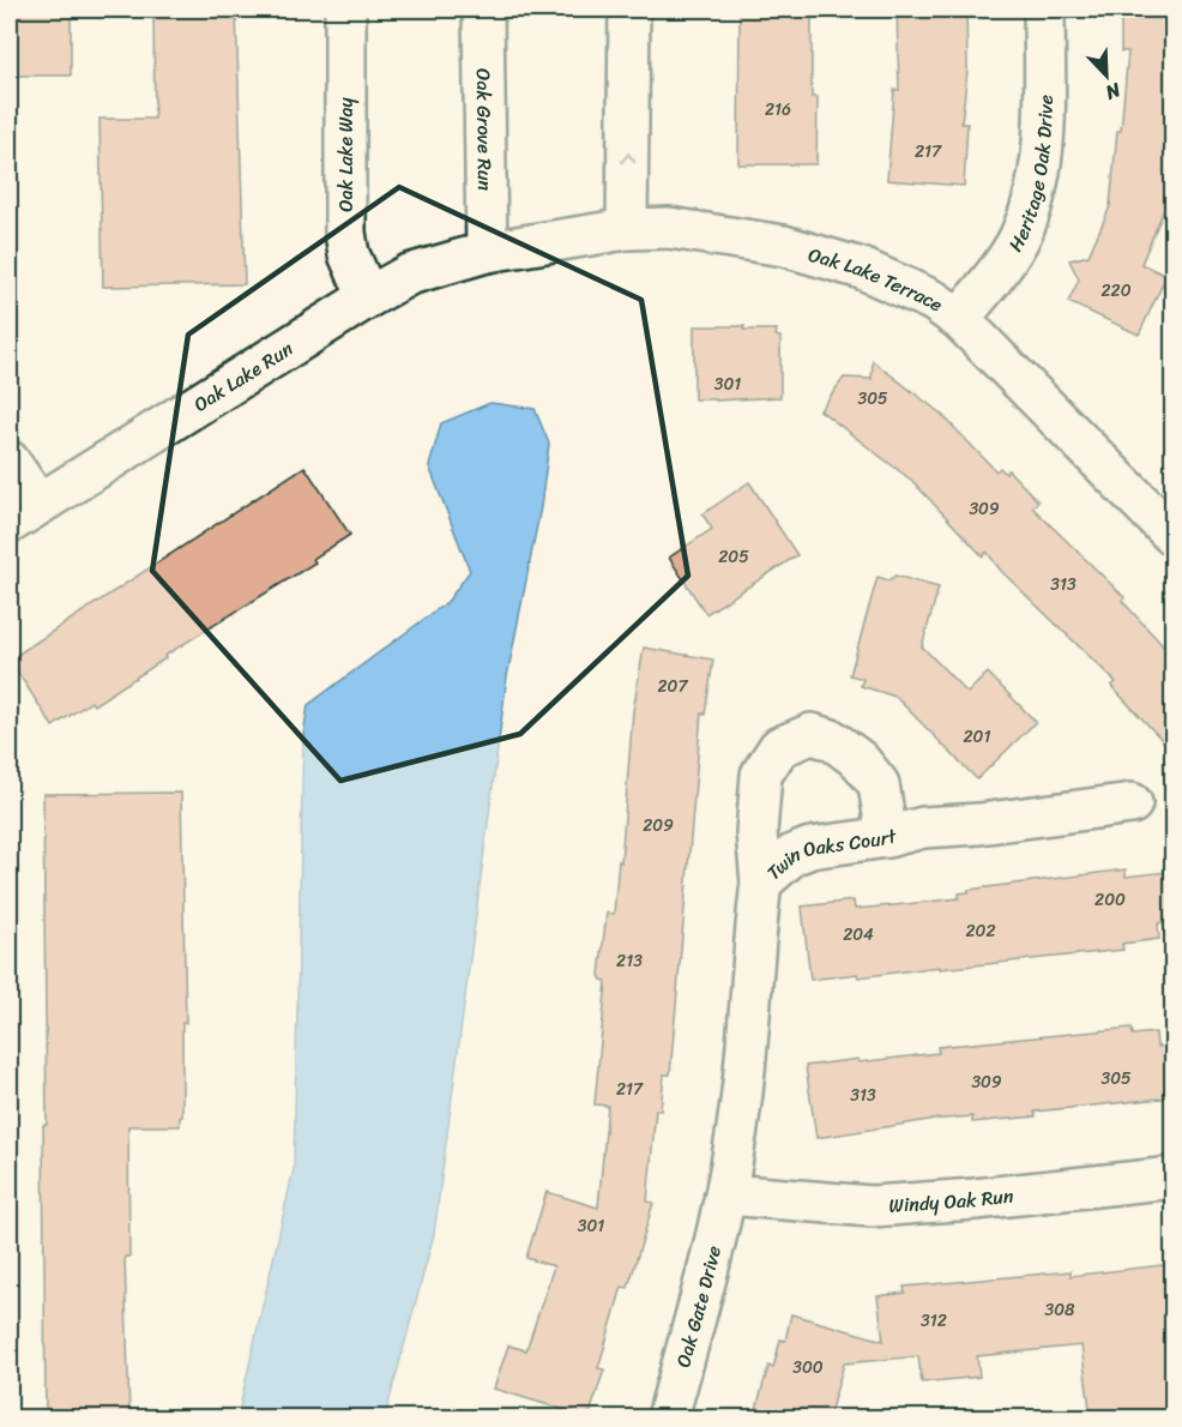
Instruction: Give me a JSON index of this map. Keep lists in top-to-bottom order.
{
  "streets": {
    "street": [
      "Oak Grove Run",
      "Oak Lake Way",
      "Heritage Oak Drive",
      "Oak Lake Terrace",
      "Oak Lake Run",
      "Twin Oaks Court",
      "Windy Oak Run",
      "Oak Gate Drive"
    ]
  },
  "crossings": [
    ["Oak Grove Run", "Oak Lake Terrace"],
    ["Oak Grove Run", "Oak Lake Run"],
    ["Oak Lake Way", "Oak Lake Run"],
    ["Heritage Oak Drive", "Oak Lake Terrace"],
    ["Oak Lake Terrace", "Oak Lake Run"],
    ["Twin Oaks Court", "Windy Oak Run"],
    ["Twin Oaks Court", "Oak Gate Drive"],
    ["Windy Oak Run", "Oak Gate Drive"]
  ],
  "house_numbers": [
    "216",
    "217",
    "220",
    "301",
    "305",
    "309",
    "205",
    "313",
    "207",
    "201",
    "209",
    "200",
    "202",
    "204",
    "213",
    "305",
    "309",
    "217",
    "313",
    "301",
    "308",
    "312",
    "300"
  ],
  "north": "bottom right"
}
